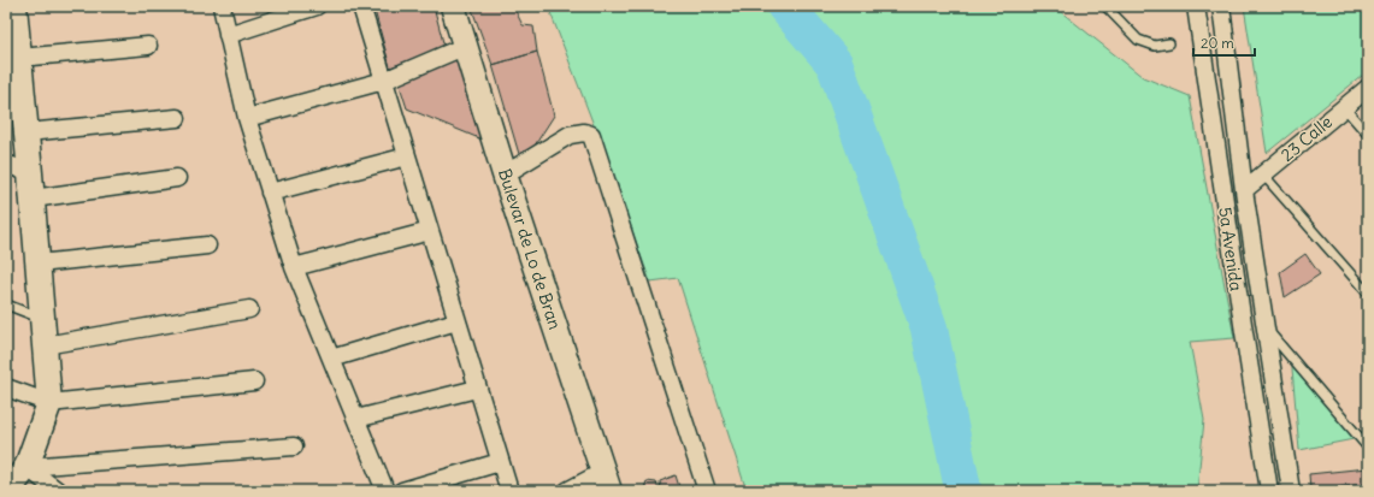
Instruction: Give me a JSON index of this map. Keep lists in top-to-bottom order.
{
  "streets": {
    "street": ["23 Calle", "Bulevar de Lo de Bran", "5a Avenida"]
  },
  "crossings": [
    ["23 Calle", "5a Avenida"]
  ],
  "scale_bar": "20 m"
}
